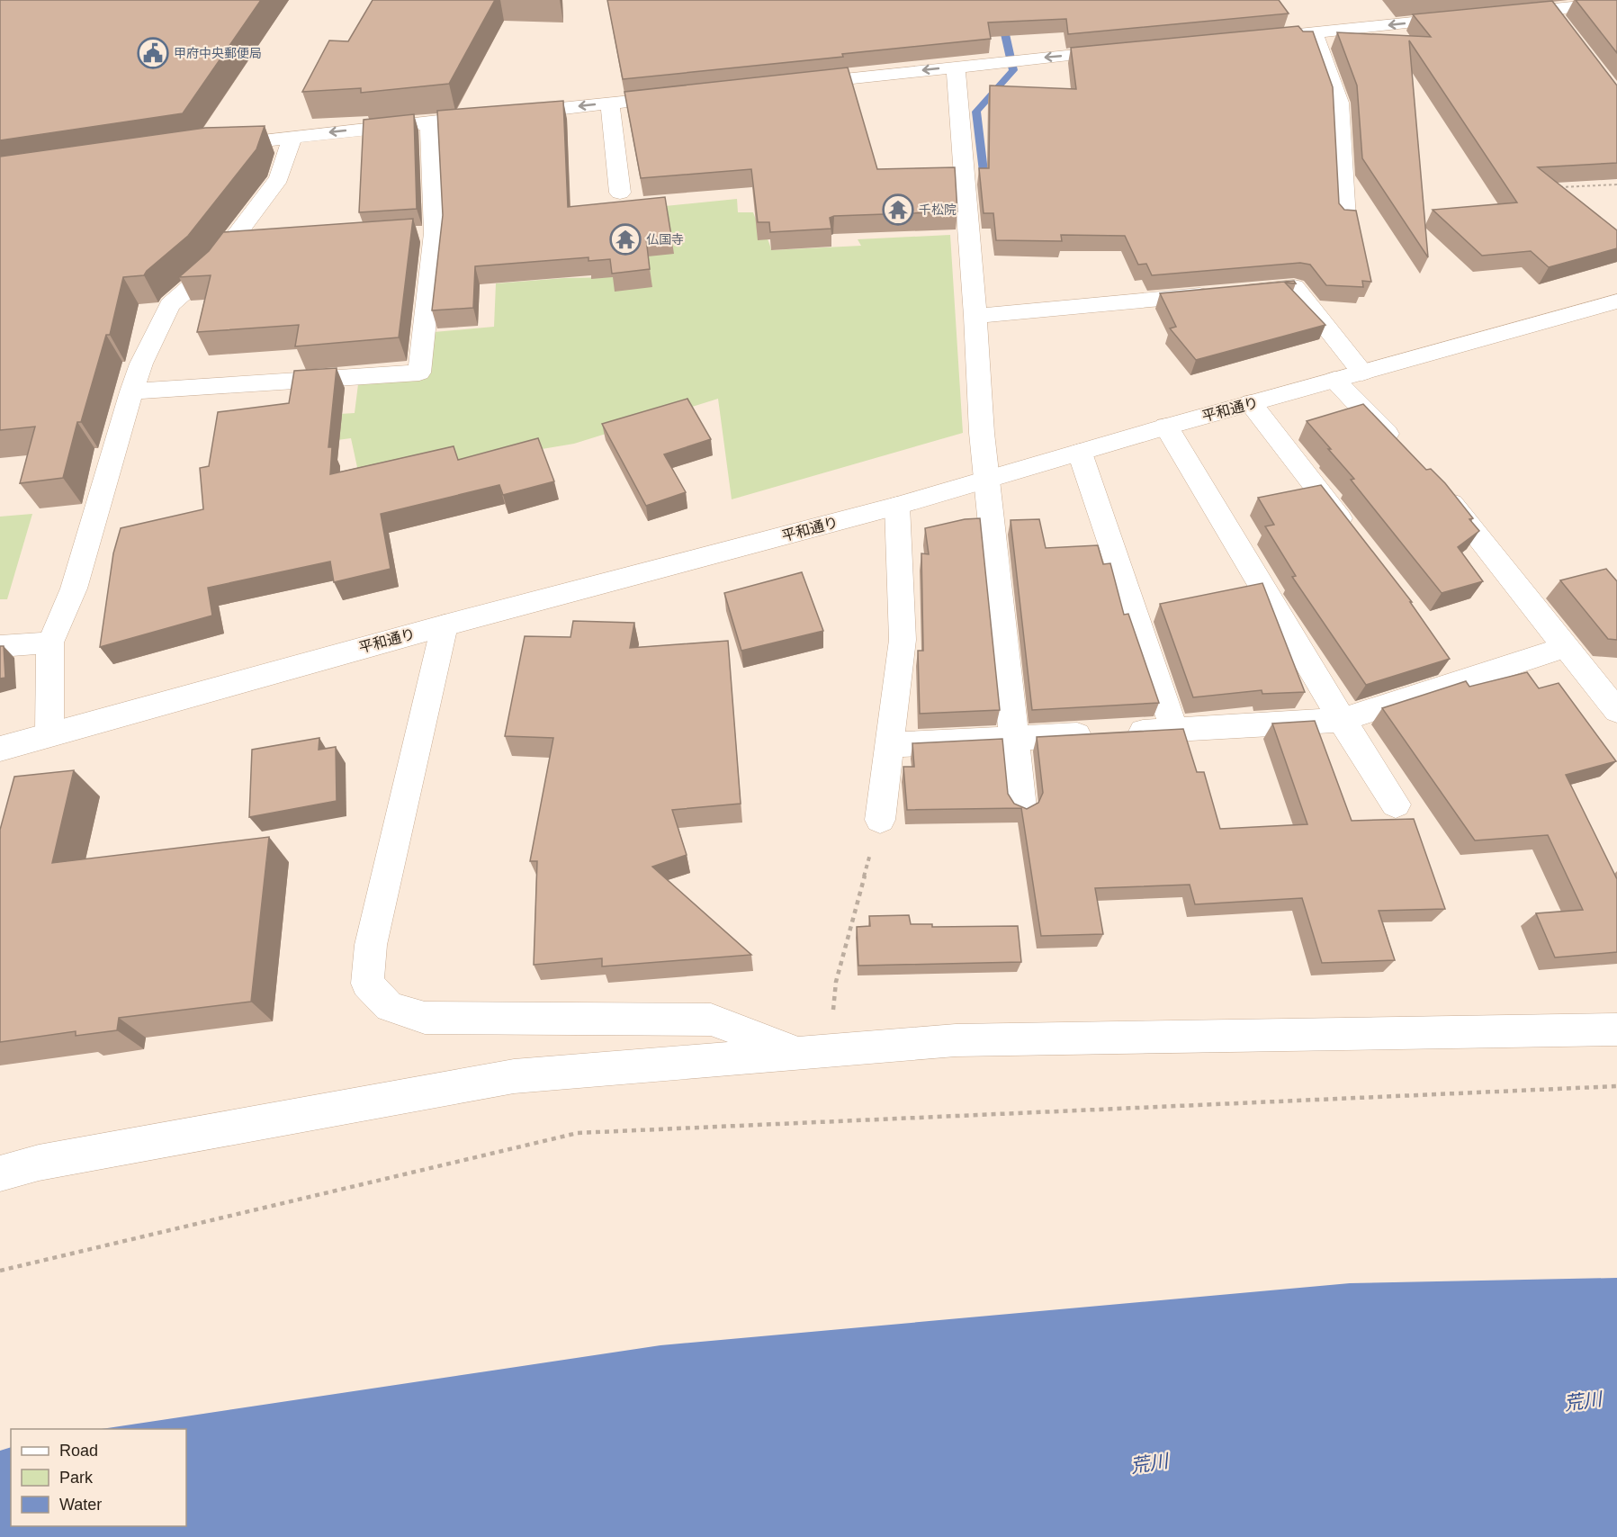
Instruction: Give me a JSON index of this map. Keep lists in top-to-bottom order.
{
  "streets": {
    "main road": ["平和通り"]
  },
  "water": ["荒川"],
  "places": {
    "public building": ["甲府中央郵便局"],
    "temple": ["千松院", "仏国寺"]
  },
  "legend": ["Road", "Park", "Water"]
}
